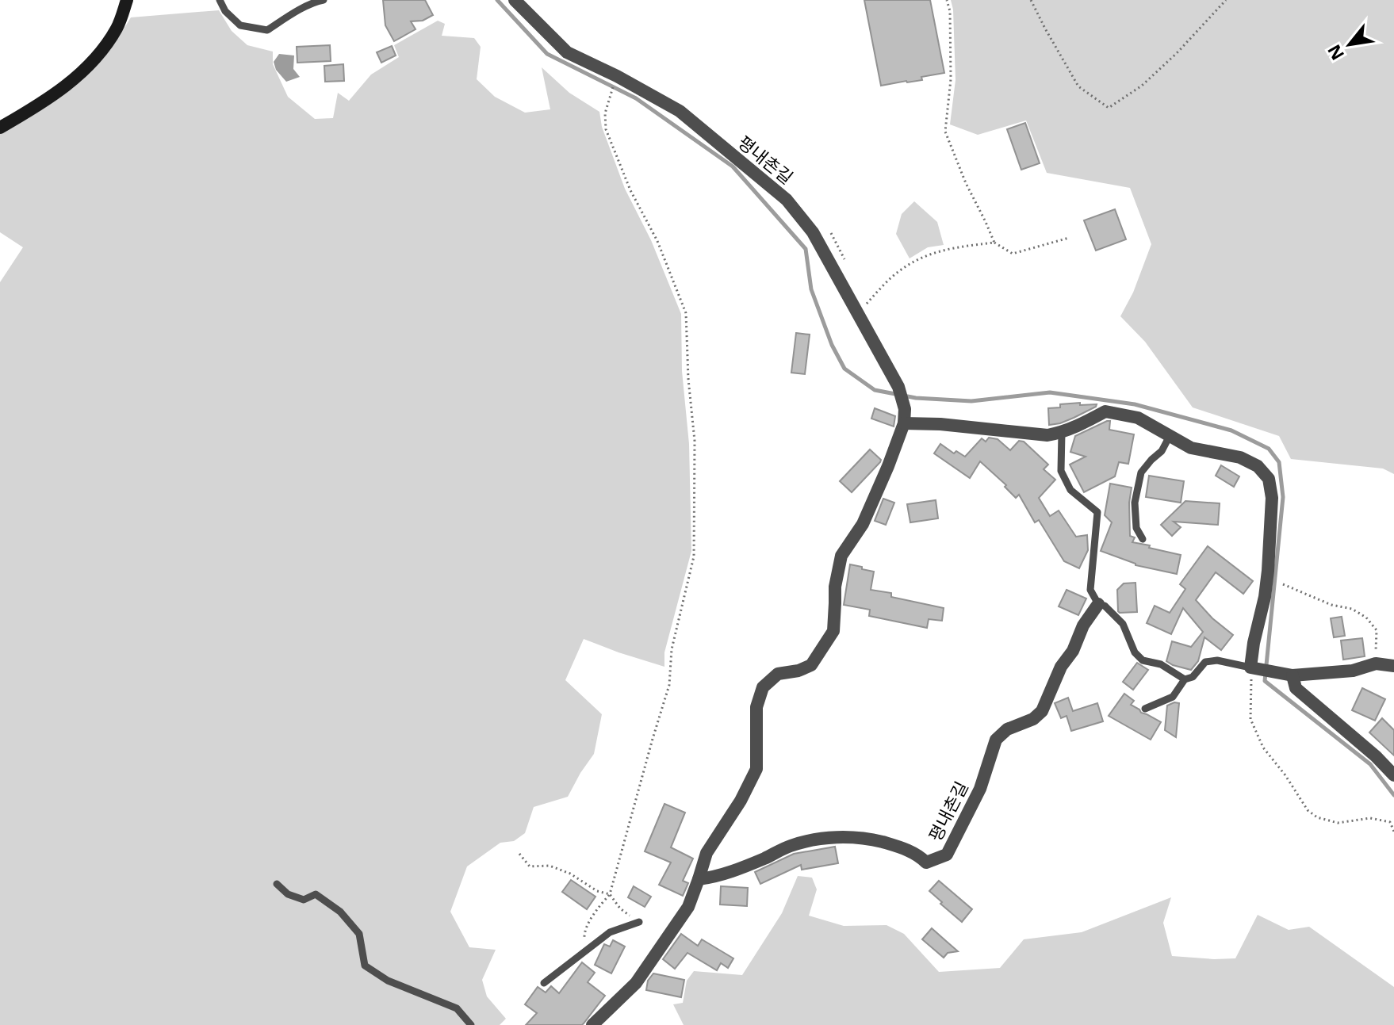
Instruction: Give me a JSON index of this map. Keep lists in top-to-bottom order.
{
  "streets": {
    "street": ["평내촌길"]
  },
  "north": "bottom left"
}
